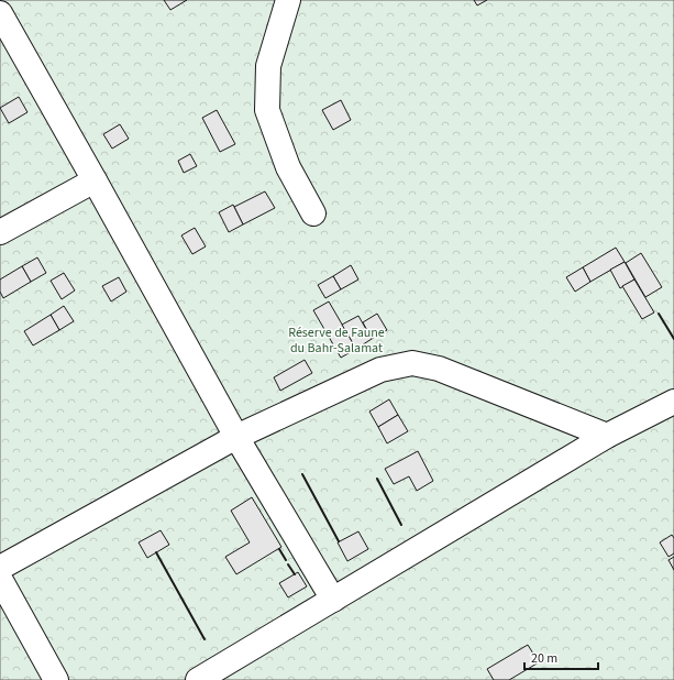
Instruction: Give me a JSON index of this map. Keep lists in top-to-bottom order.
{
  "parks": ["Réserve de Faune du Bahr-Salamat"],
  "scale_bar": "20 m"
}
